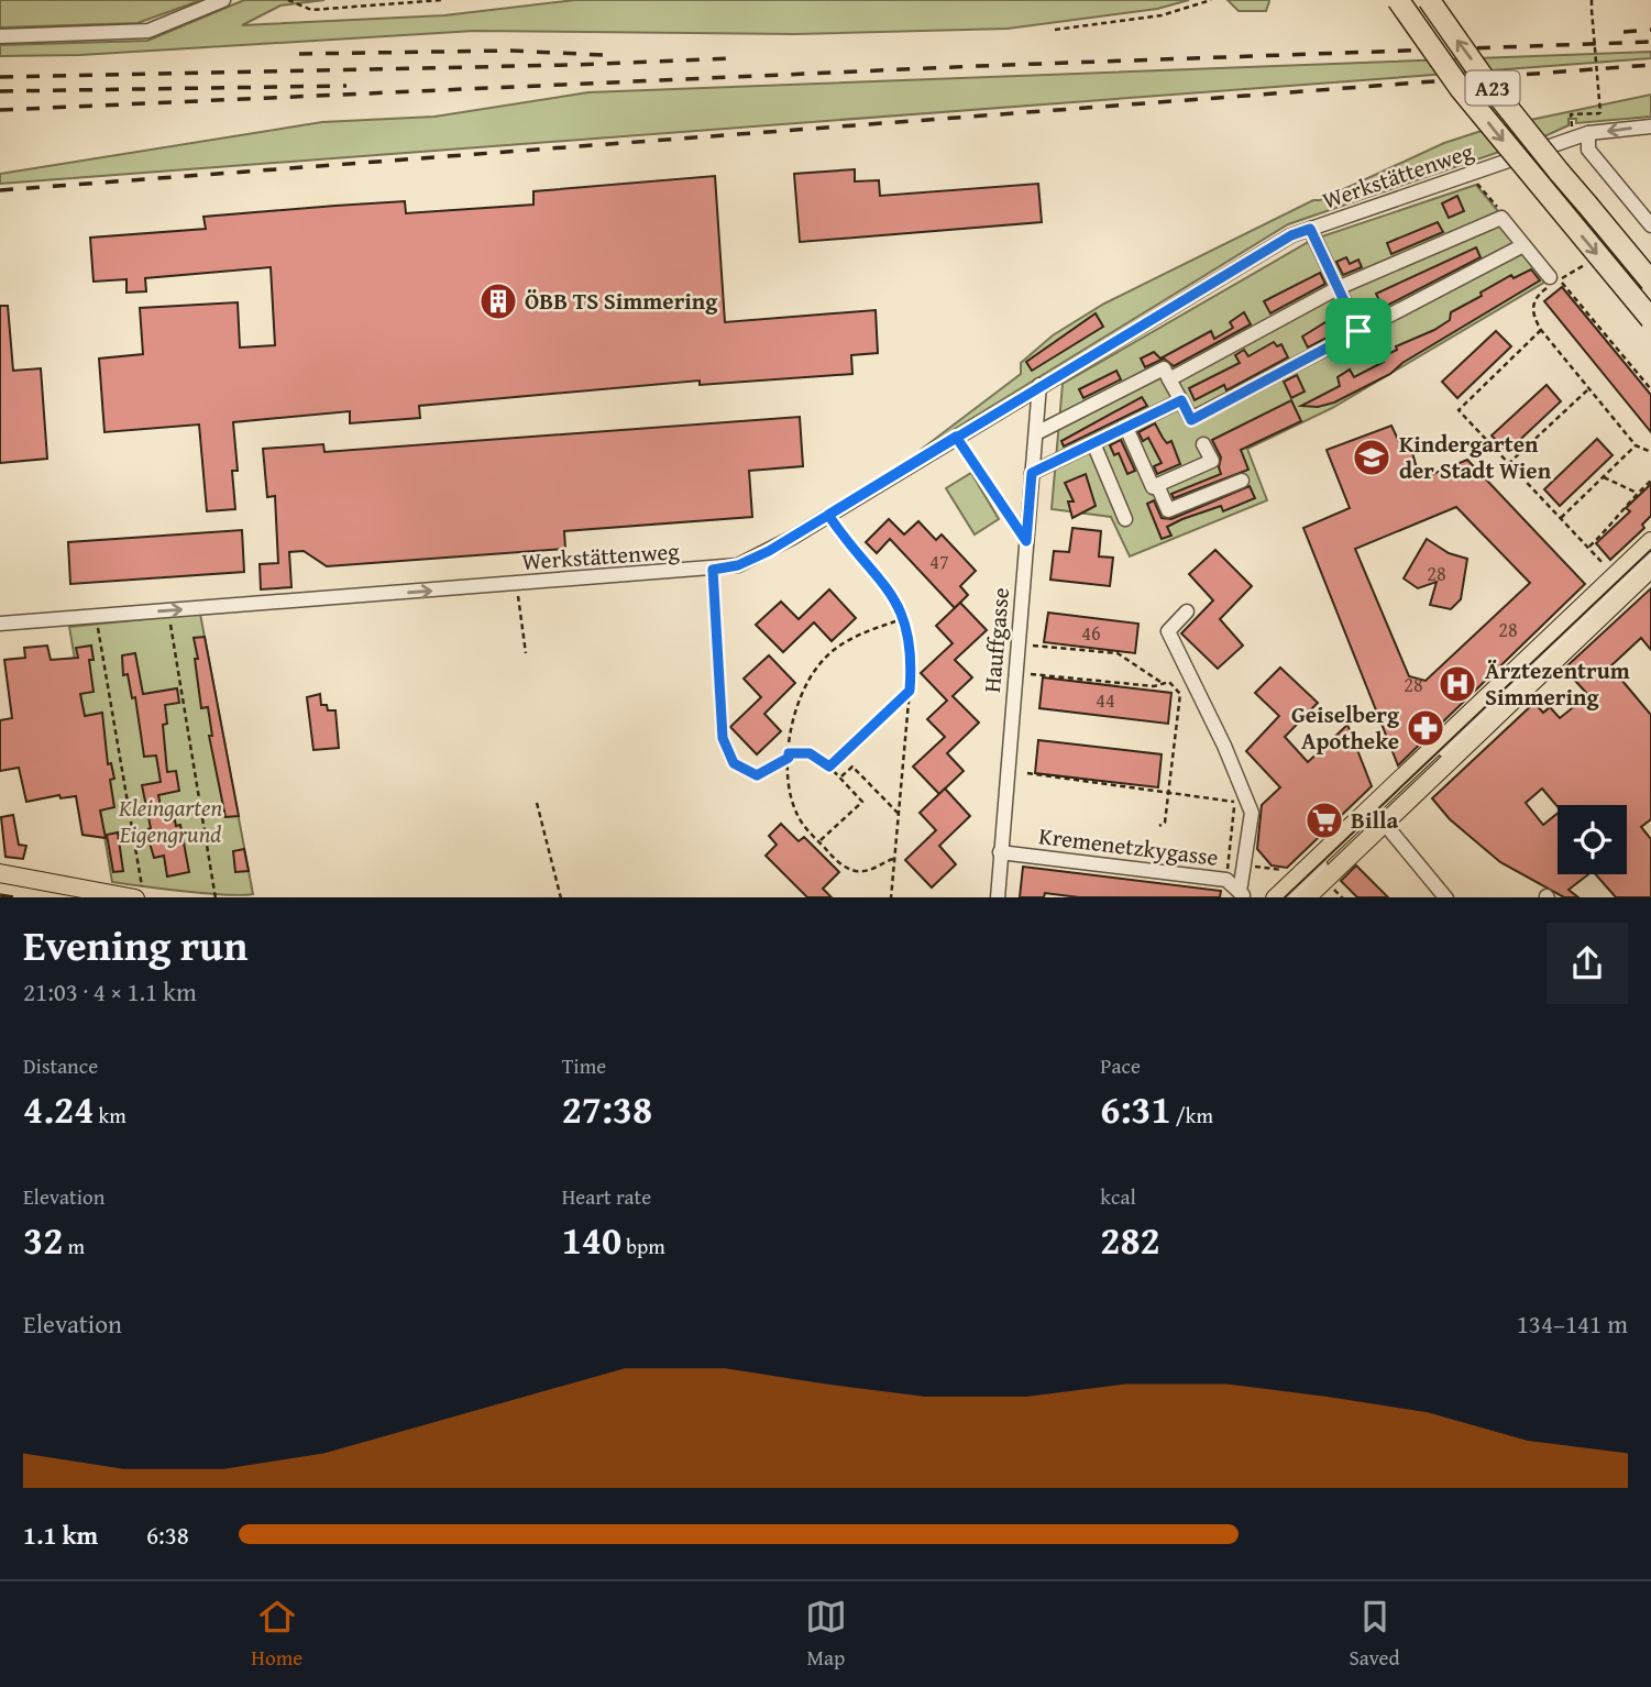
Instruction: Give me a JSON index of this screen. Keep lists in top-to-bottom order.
{
  "streets": {
    "highway": ["A23"],
    "street": ["Werkstättenweg", "Hauffgasse", "Kremenetzkygasse"]
  },
  "crossings": [
    ["Werkstättenweg", "Hauffgasse"],
    ["Hauffgasse", "Kremenetzkygasse"]
  ],
  "parks": ["Kleingarten Eigengrund"],
  "places": {
    "building": ["ÖBB TS Simmering"],
    "school or university": ["Kindergarten der Stadt Wien"],
    "hospital": ["Ärztezentrum Simmering"],
    "pharmacy": ["Geiselberg Apotheke"],
    "supermarket": ["Billa"]
  },
  "house_numbers": [
    "47",
    "28",
    "28",
    "46",
    "28",
    "44"
  ],
  "page": {
    "heading": ["Evening run", "21:03 · 4 × 1.1 km"],
    "stats": [
      ["Distance", "4.24 km"],
      ["Time", "27:38"],
      ["Pace", "6:31 /km"],
      ["Elevation", "32 m"],
      ["Heart rate", "140 bpm"],
      ["kcal", "282"]
    ],
    "chart": ["Elevation", "134–141 m"],
    "list": [
      {
        "name": "1.1 km",
        "note": "6:38"
      }
    ],
    "tabs": ["Home", "Map", "Saved"]
  }
}
